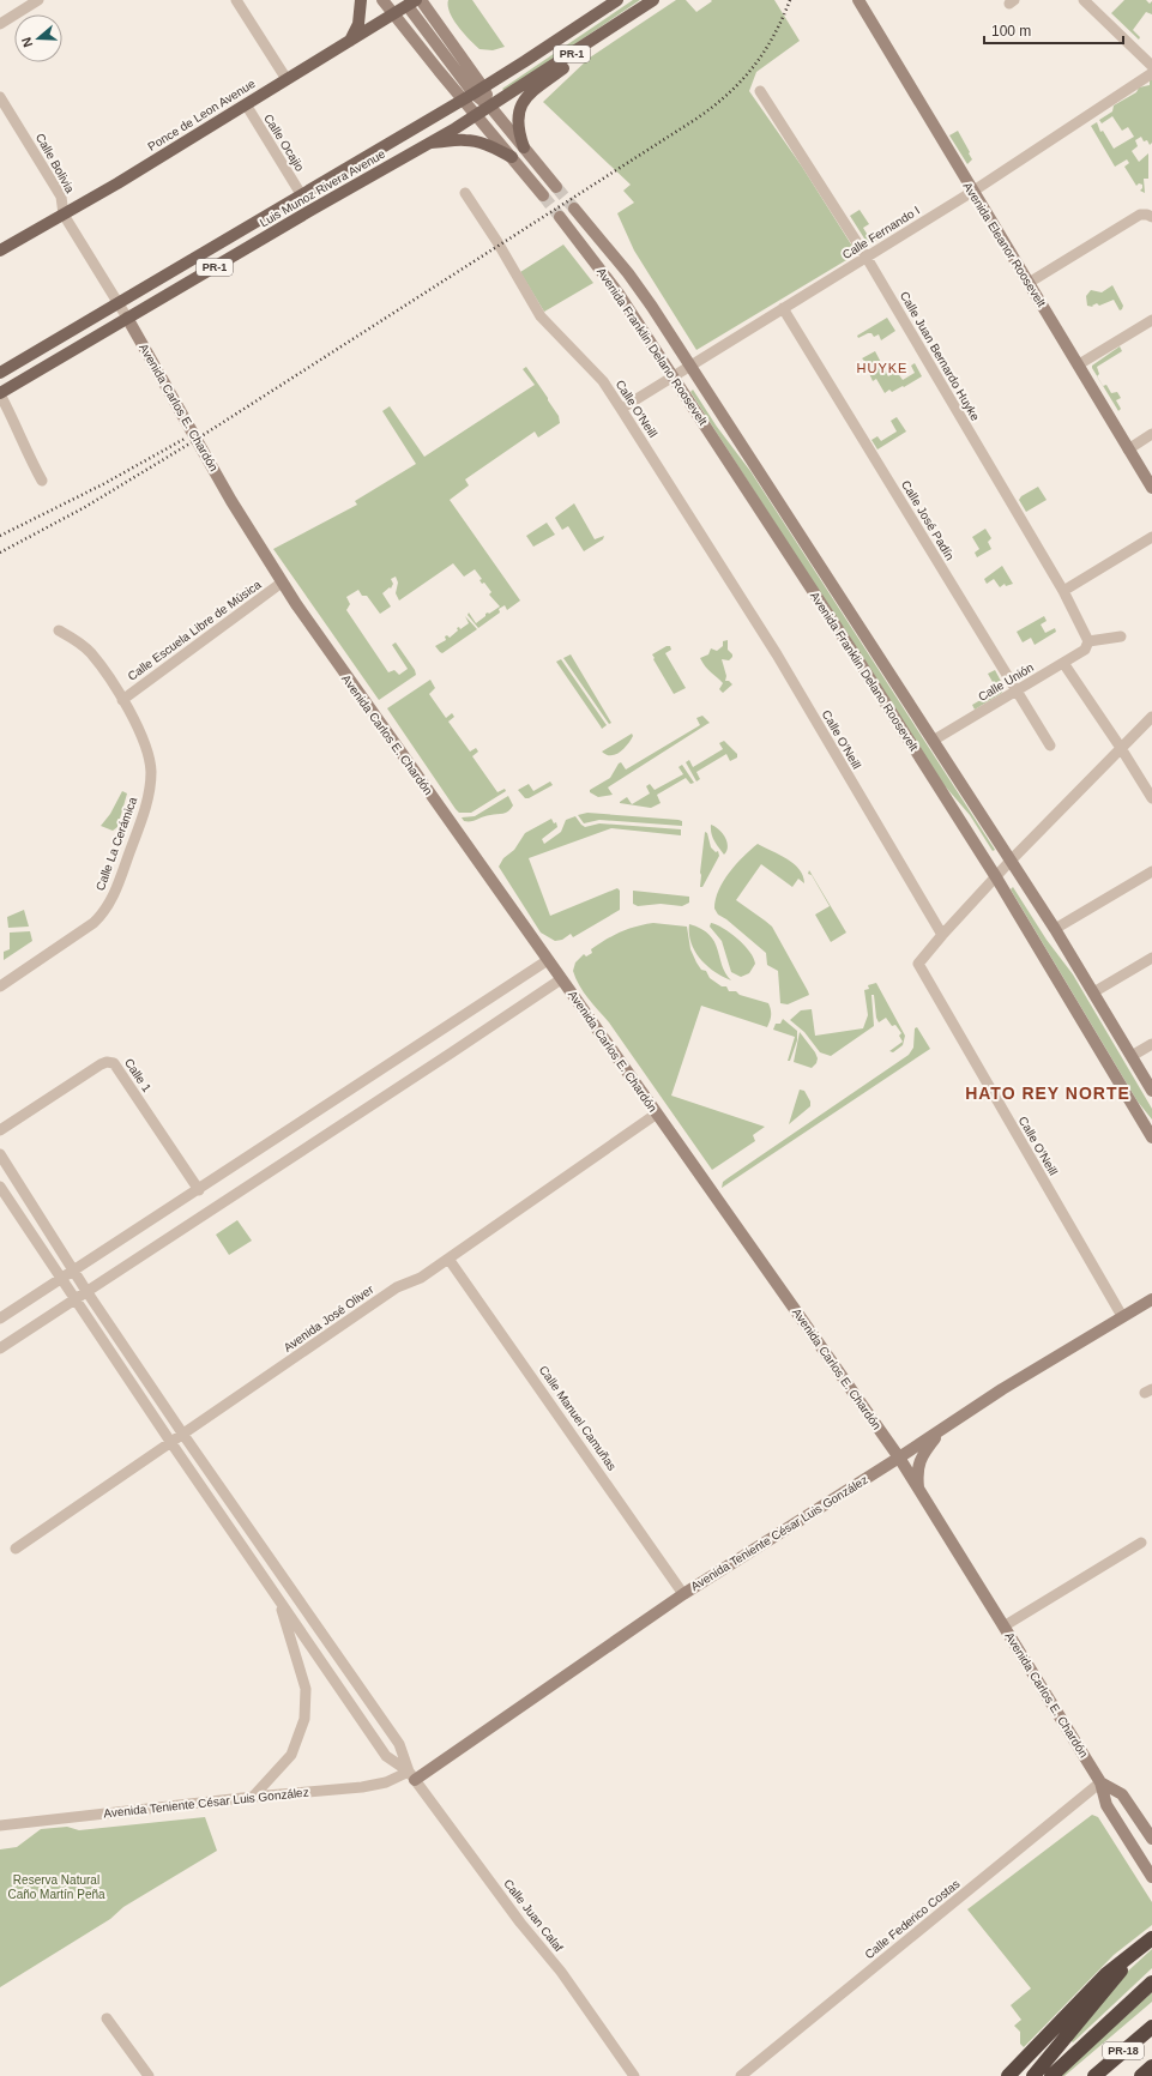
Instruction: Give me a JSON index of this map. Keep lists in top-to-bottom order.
{
  "streets": {
    "highway": ["PR-18"],
    "main road": ["PR-1", "Ponce de Leon Avenue", "Luis Munoz Rivera Avenue"],
    "street": [
      "Calle Ocajio",
      "Calle Bolivia",
      "Calle Fernando I",
      "Avenida Eleanor Roosevelt",
      "Avenida Franklin Delano Roosevelt",
      "Calle Juan Bernardo Huyke",
      "Avenida Carlos E. Chardón",
      "Calle O'Neill",
      "Calle José Padín",
      "Calle Escuela Libre de Música",
      "Calle Unión",
      "Calle La Cerámica",
      "Calle 1",
      "Avenida José Oliver",
      "Calle Manuel Camuñas",
      "Avenida Teniente César Luis González",
      "Calle Juan Calaf",
      "Calle Federico Costas"
    ]
  },
  "crossings": [
    ["Ponce de Leon Avenue", "Calle Ocajio"],
    ["Ponce de Leon Avenue", "Calle Bolivia"],
    ["Calle Ocajio", "Luis Munoz Rivera Avenue"],
    ["Calle Bolivia", "Luis Munoz Rivera Avenue"],
    ["Calle Bolivia", "Avenida Carlos E. Chardón"],
    ["Luis Munoz Rivera Avenue", "Avenida Carlos E. Chardón"],
    ["Calle Fernando I", "Avenida Eleanor Roosevelt"],
    ["Calle Fernando I", "Avenida Franklin Delano Roosevelt"],
    ["Calle Fernando I", "Calle Juan Bernardo Huyke"],
    ["Calle Fernando I", "Calle O'Neill"],
    ["Calle Fernando I", "Calle José Padín"],
    ["Avenida Franklin Delano Roosevelt", "Calle Unión"],
    ["Calle Juan Bernardo Huyke", "Calle Unión"],
    ["Avenida Carlos E. Chardón", "Calle Escuela Libre de Música"],
    ["Avenida Carlos E. Chardón", "Avenida José Oliver"],
    ["Avenida Carlos E. Chardón", "Avenida Teniente César Luis González"],
    ["Avenida Carlos E. Chardón", "Calle Federico Costas"],
    ["Calle O'Neill", "Avenida Teniente César Luis González"],
    ["Calle José Padín", "Calle Unión"],
    ["Calle Escuela Libre de Música", "Calle La Cerámica"],
    ["Avenida José Oliver", "Calle Manuel Camuñas"],
    ["Calle Manuel Camuñas", "Avenida Teniente César Luis González"],
    ["Avenida Teniente César Luis González", "Calle Juan Calaf"]
  ],
  "districts": ["HUYKE", "HATO REY NORTE"],
  "parks": ["Reserva Natural Caño Martín Peña"],
  "scale_bar": "100 m",
  "north": "left"
}
